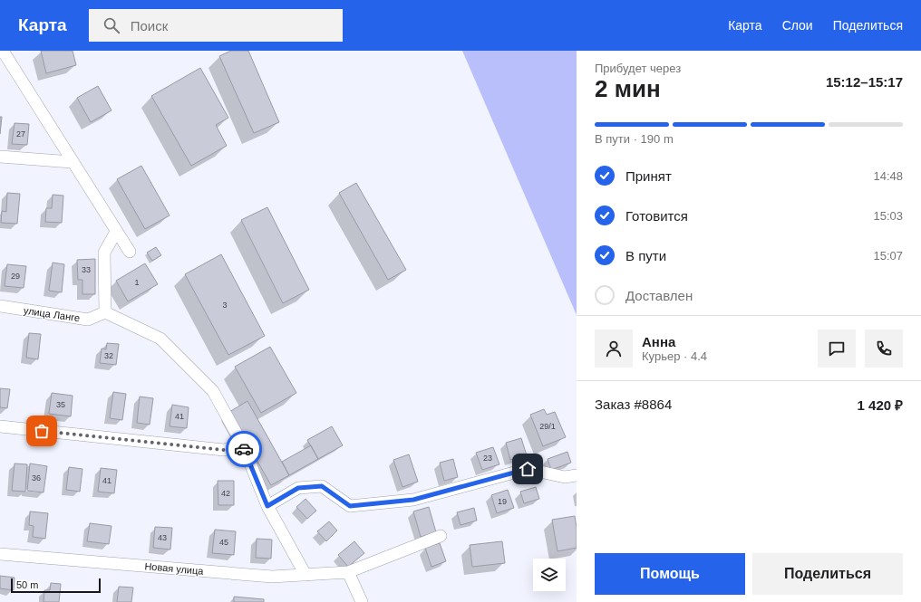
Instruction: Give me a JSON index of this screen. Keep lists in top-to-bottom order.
{
  "streets": {
    "street": ["улица Ланге", "Новая улица"]
  },
  "house_numbers": [
    "27",
    "33",
    "29",
    "1",
    "3",
    "32",
    "35",
    "41",
    "29/1",
    "23",
    "36",
    "41",
    "42",
    "19",
    "43",
    "45"
  ],
  "scale_bar": "50 m",
  "page": {
    "header": "Карта",
    "search": "Поиск",
    "nav": ["Карта", "Слои", "Поделиться"],
    "heading": ["2 мин", "Прибудет через", "15:12–15:17"],
    "panel": [
      "Анна",
      "Курьер · 4.4",
      "Заказ #8864",
      "1 420 ₽"
    ],
    "bar": "В пути · 190 m",
    "list": [
      ["Принят", "14:48"],
      ["Готовится", "15:03"],
      ["В пути", "15:07"],
      "Доставлен"
    ],
    "buttons": ["Помощь", "Поделиться"],
    "scale": "50 m"
  }
}
